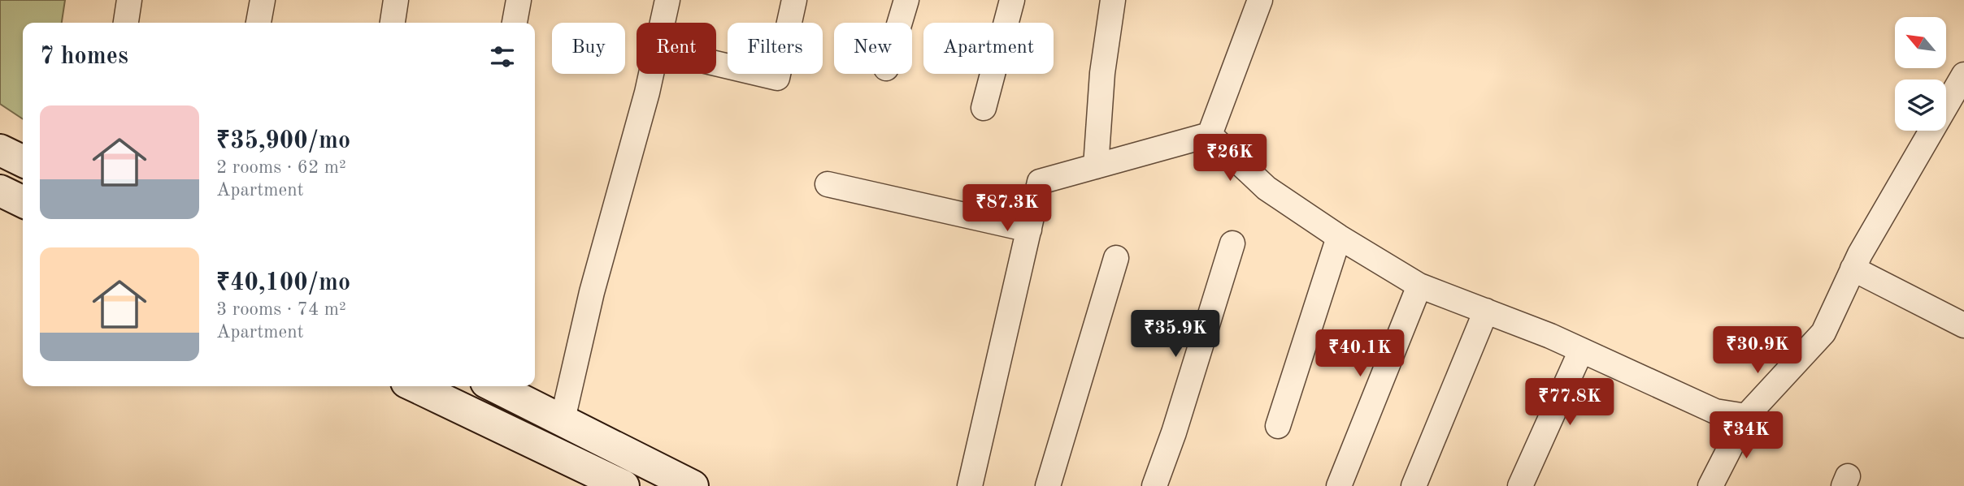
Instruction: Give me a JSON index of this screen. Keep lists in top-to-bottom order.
{
  "north": "top left",
  "page": {
    "chip": [
      "Buy",
      "Rent",
      "Filters",
      "New",
      "Apartment"
    ],
    "heading": "7 homes",
    "list": [
      {
        "name": "₹35,900/mo",
        "note": "2 rooms · 62 m² · Apartment"
      },
      {
        "name": "₹40,100/mo",
        "note": "3 rooms · 74 m² · Apartment"
      }
    ],
    "price": [
      "₹26K",
      "₹87.3K",
      "₹35.9K",
      "₹30.9K",
      "₹40.1K",
      "₹77.8K",
      "₹34K"
    ]
  }
}
